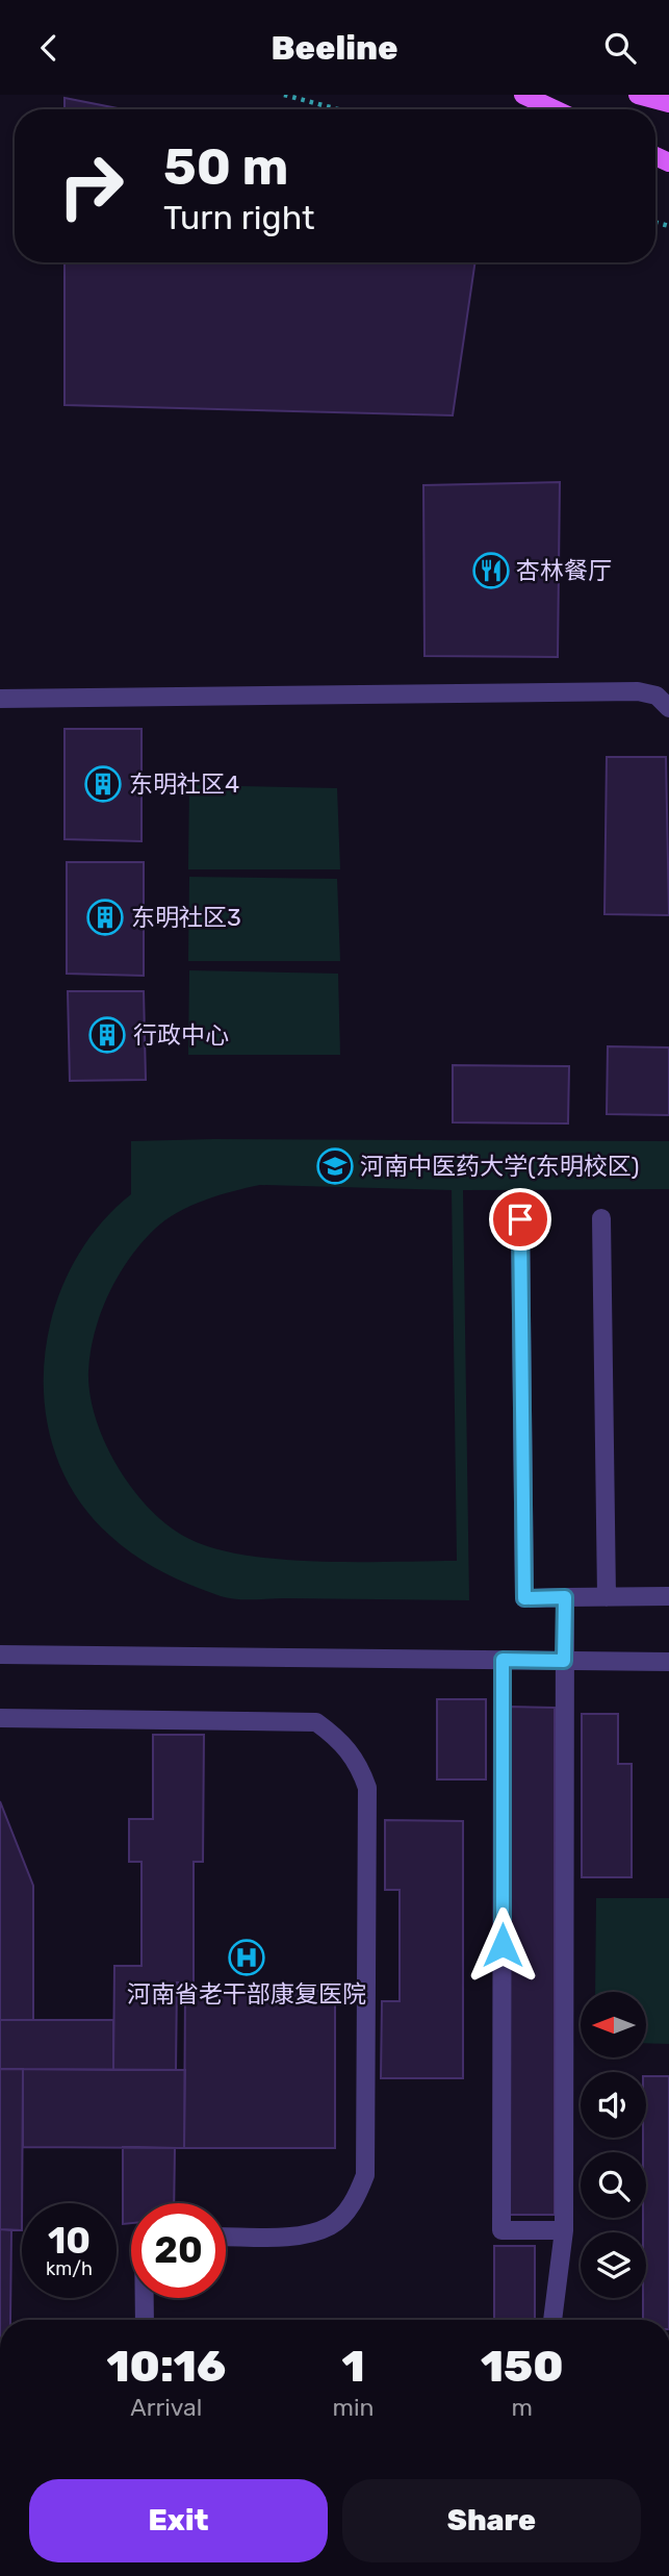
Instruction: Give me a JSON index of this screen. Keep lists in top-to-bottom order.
{
  "places": {
    "restaurant": ["杏林餐厅"],
    "building": ["东明社区4", "东明社区3", "行政中心"],
    "school or university": ["河南中医药大学(东明校区)"],
    "hospital": ["河南省老干部康复医院"]
  },
  "north": "left",
  "page": {
    "header": "Beeline",
    "turn": ["50 m", "Turn right"],
    "speed": "10 km/h",
    "limit": "20",
    "eta": [
      "10:16",
      "Arrival",
      "1",
      "min",
      "150",
      "m"
    ],
    "buttons": ["Exit", "Share"]
  }
}
